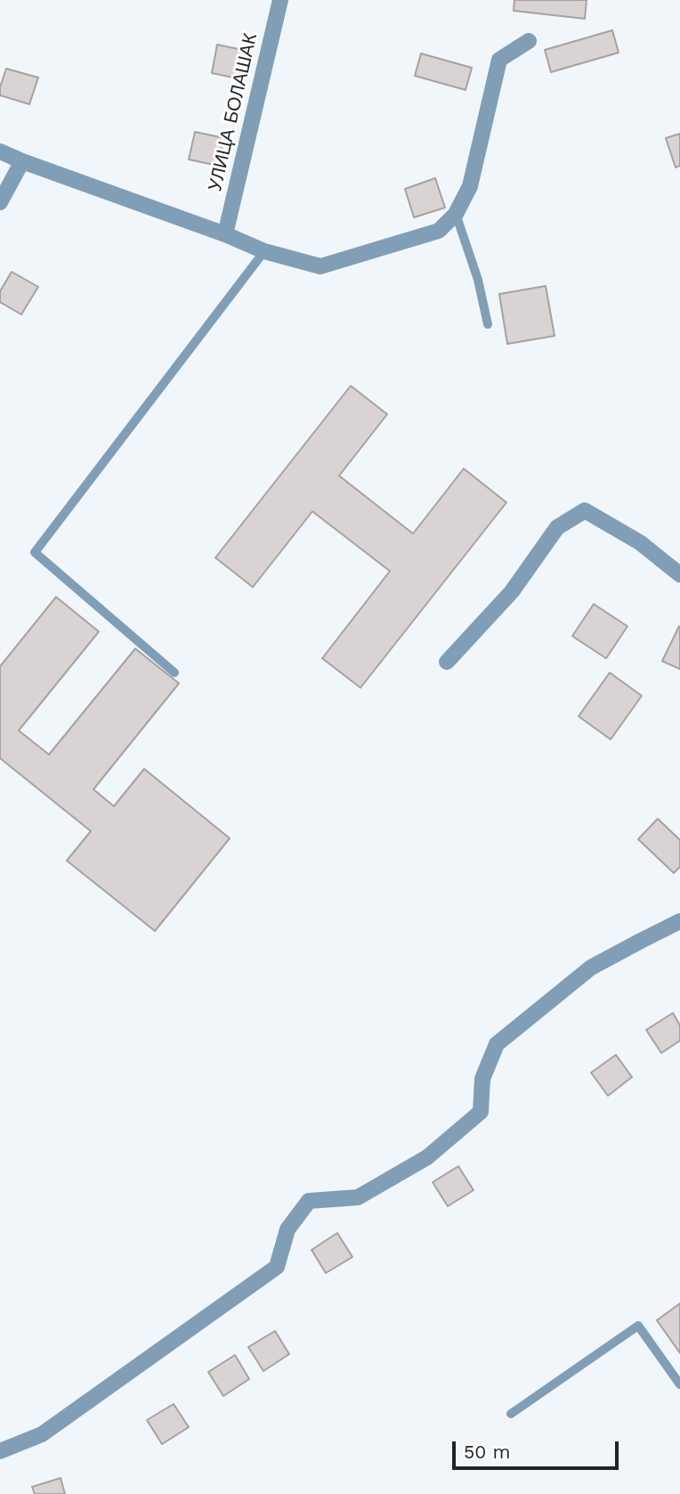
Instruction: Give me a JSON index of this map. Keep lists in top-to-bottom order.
{
  "streets": {
    "street": ["УЛИЦА БОЛАШАК"]
  },
  "scale_bar": "50 m"
}
